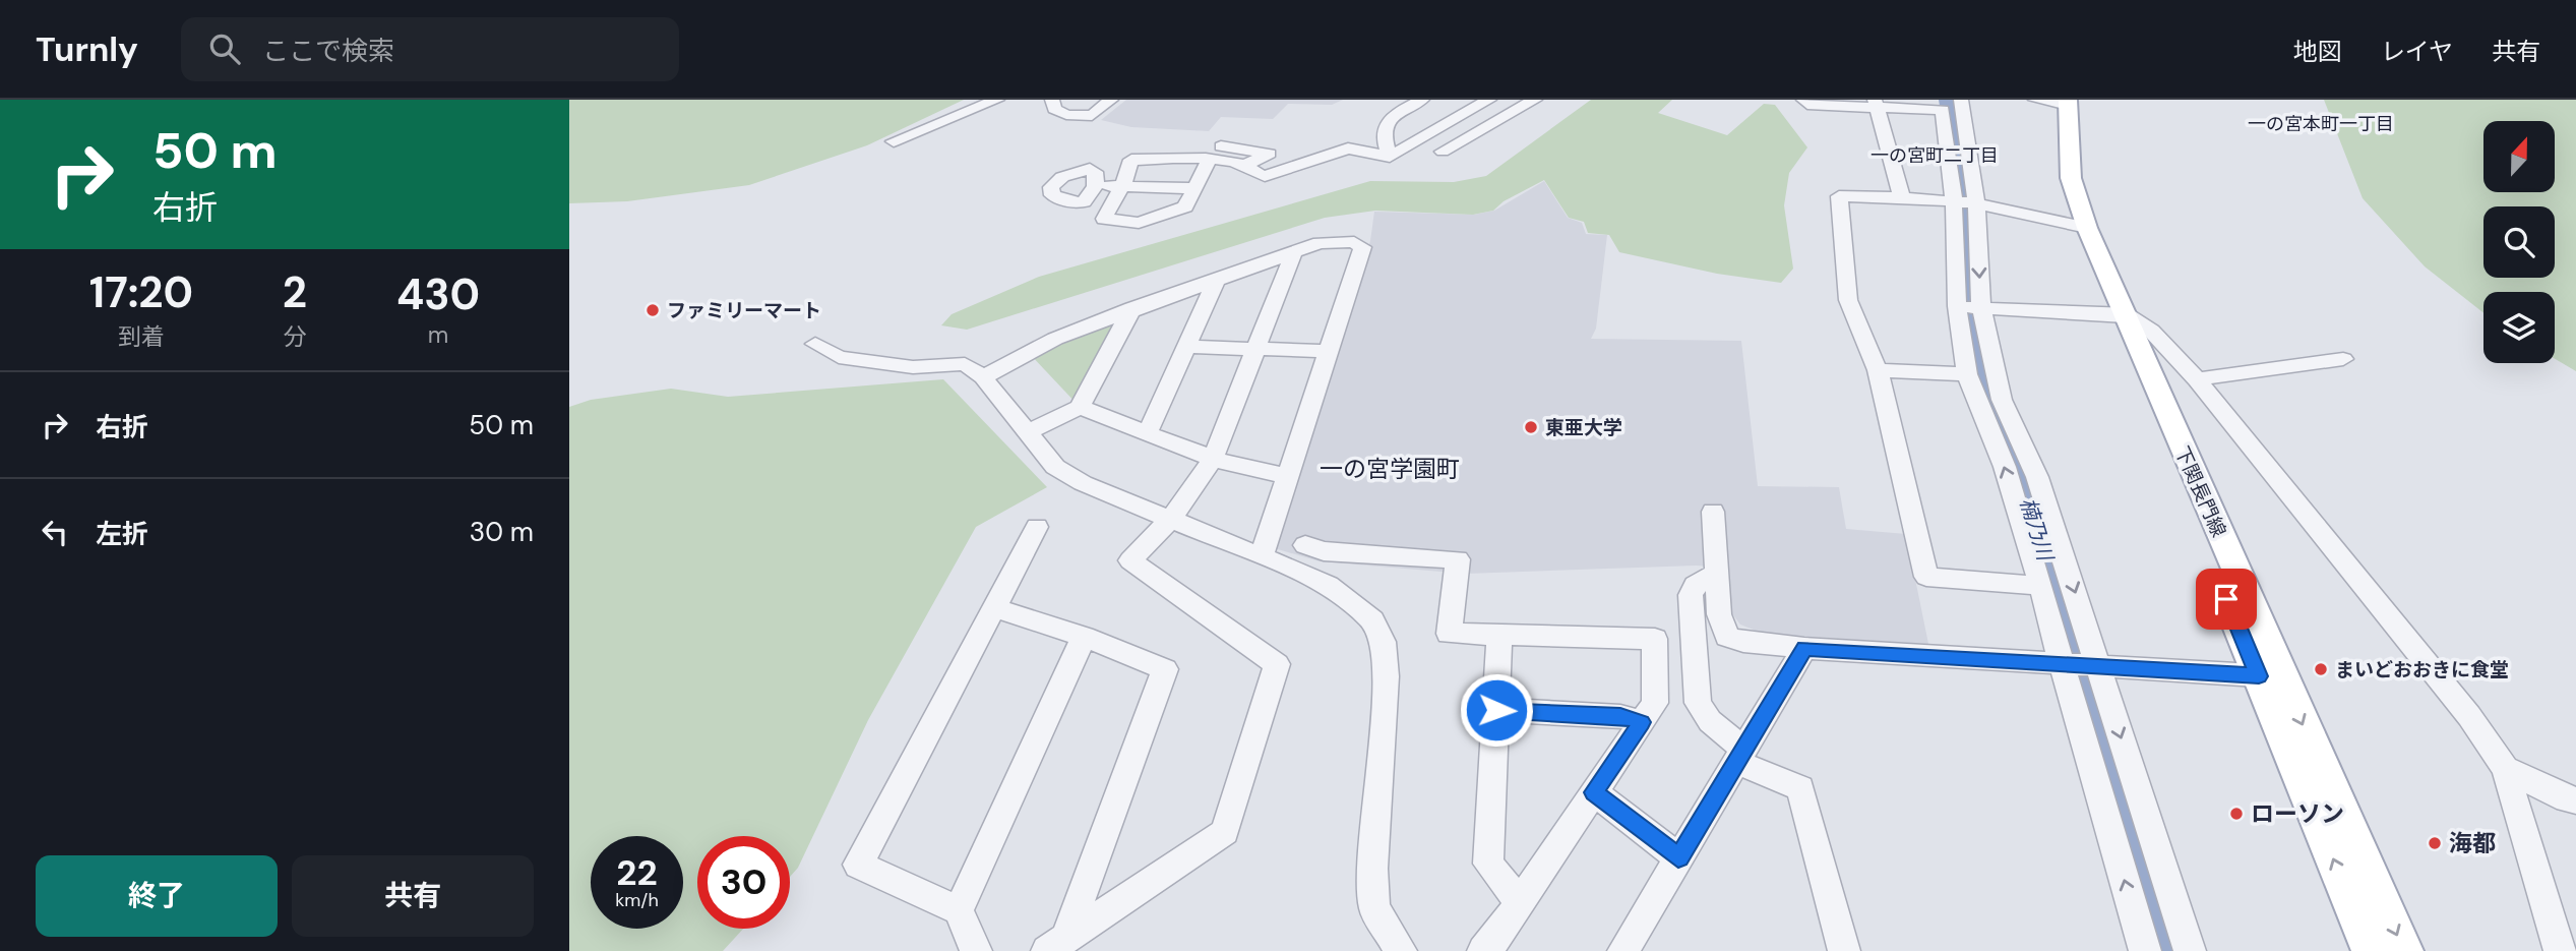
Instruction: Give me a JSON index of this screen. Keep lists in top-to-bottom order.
{
  "streets": {
    "main road": ["下関長門線"]
  },
  "districts": ["一の宮本町一丁目", "一の宮町二丁目", "一の宮学園町"],
  "water": ["楠乃川"],
  "places": [
    "ファミリーマート",
    "東亜大学",
    "まいどおおきに食堂",
    "ローソン",
    "海都"
  ],
  "north": "top",
  "page": {
    "header": "Turnly",
    "search": "ここで検索",
    "nav": ["地図", "レイヤ", "共有"],
    "turn": ["50 m", "右折"],
    "eta": [
      "17:20",
      "到着",
      "2",
      "分",
      "430",
      "m"
    ],
    "list": [
      {
        "name": "右折",
        "value": "50 m"
      },
      {
        "name": "左折",
        "value": "30 m"
      }
    ],
    "speed": "22 km/h",
    "limit": "30",
    "buttons": ["終了", "共有"]
  }
}
